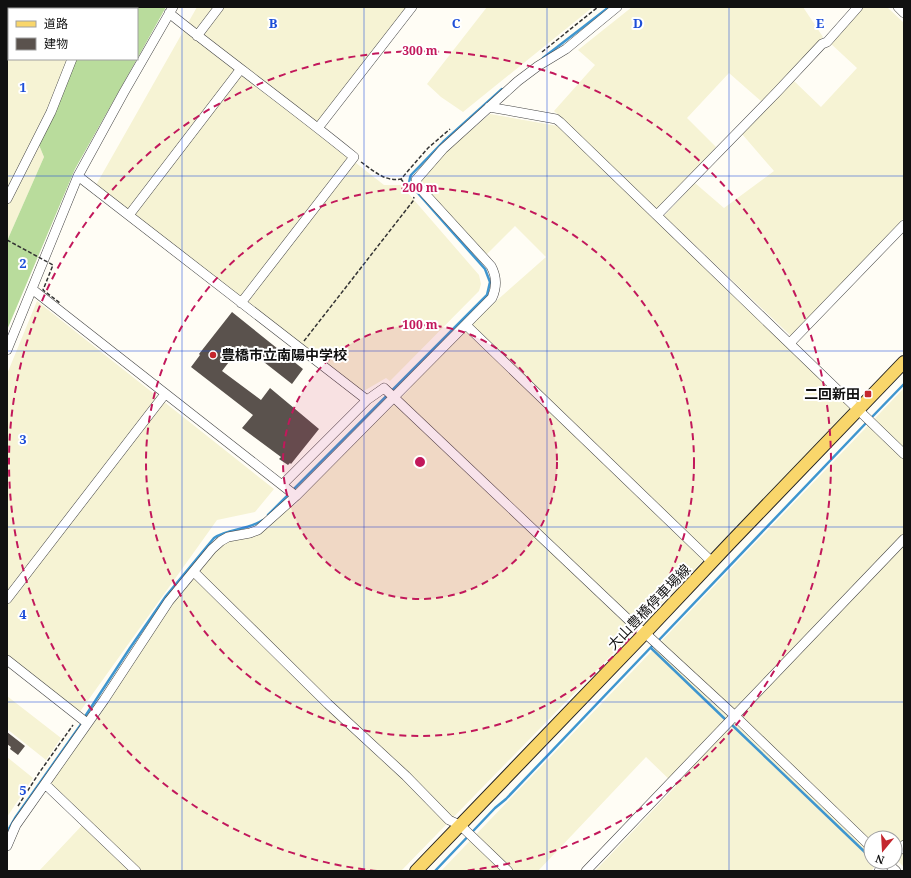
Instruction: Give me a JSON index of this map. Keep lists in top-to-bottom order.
{
  "streets": {
    "main road": ["大山豊橋停車場線"]
  },
  "places": {
    "other": ["豊橋市立南陽中学校"],
    "transit": ["二回新田"]
  },
  "legend": ["道路", "建物"],
  "north": "bottom",
  "grid": {
    "columns": [
      "B",
      "C",
      "D",
      "E"
    ],
    "rows": [
      "1",
      "2",
      "3",
      "4",
      "5"
    ]
  },
  "rings": ["300 m", "200 m", "100 m"]
}
